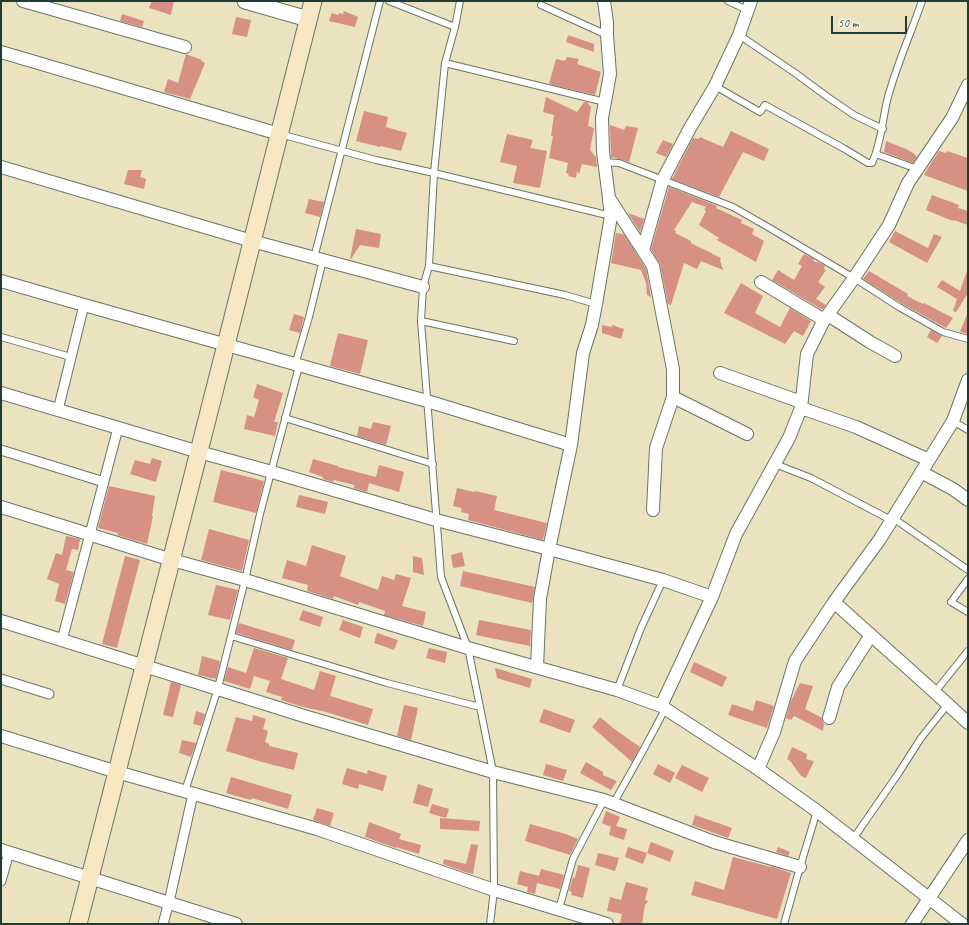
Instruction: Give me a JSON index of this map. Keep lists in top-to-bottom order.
{
  "scale_bar": "50 m"
}
